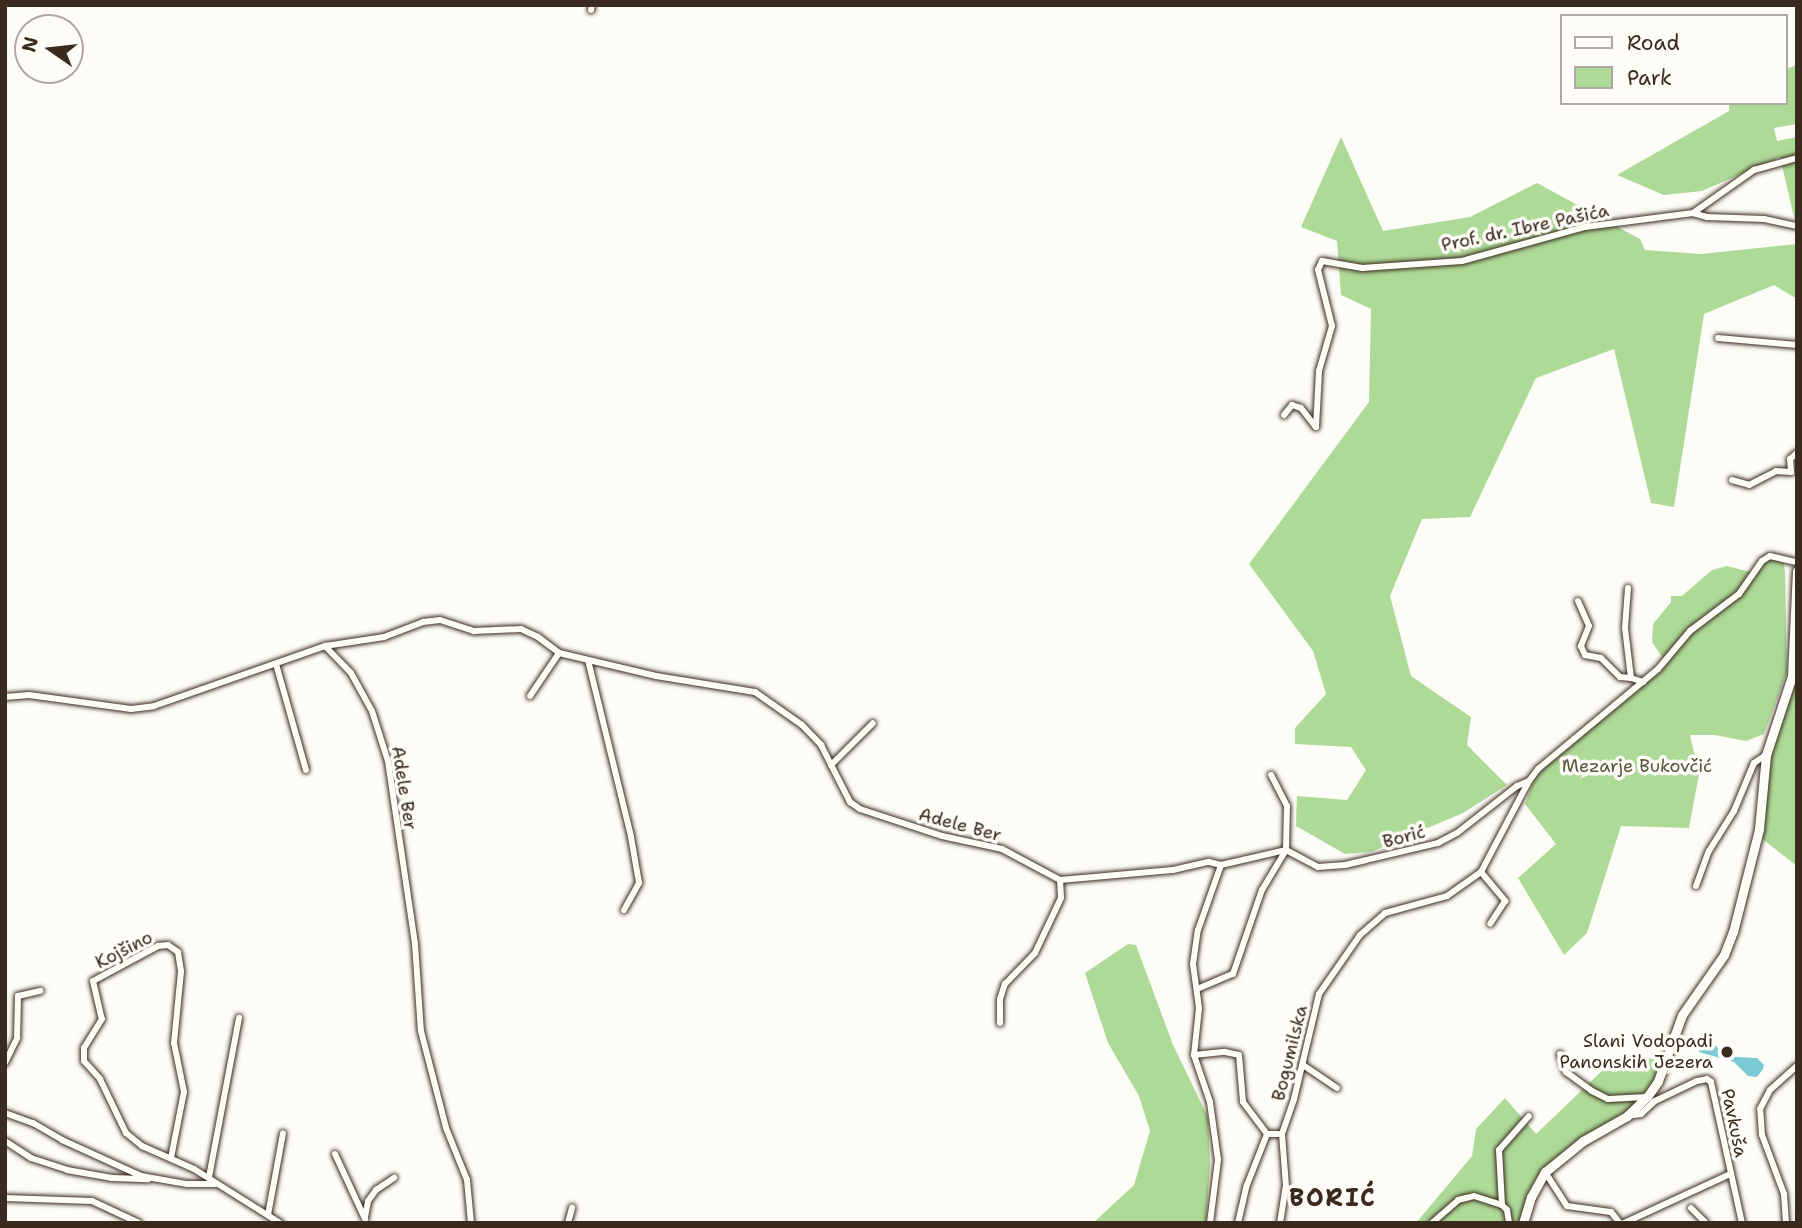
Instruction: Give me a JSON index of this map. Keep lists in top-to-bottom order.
{
  "streets": {
    "street": [
      "Prof. dr. Ibre Pašića",
      "Adele Ber",
      "Borić",
      "Kojšino",
      "Bogumilska",
      "Pavkuša"
    ]
  },
  "crossings": [
    ["Borić", "Bogumilska"]
  ],
  "districts": ["BORIĆ"],
  "parks": ["Mezarje Bukovčić"],
  "places": ["Slani Vodopadi Panonskih Jezera"],
  "legend": ["Road", "Park"],
  "north": "left"
}
